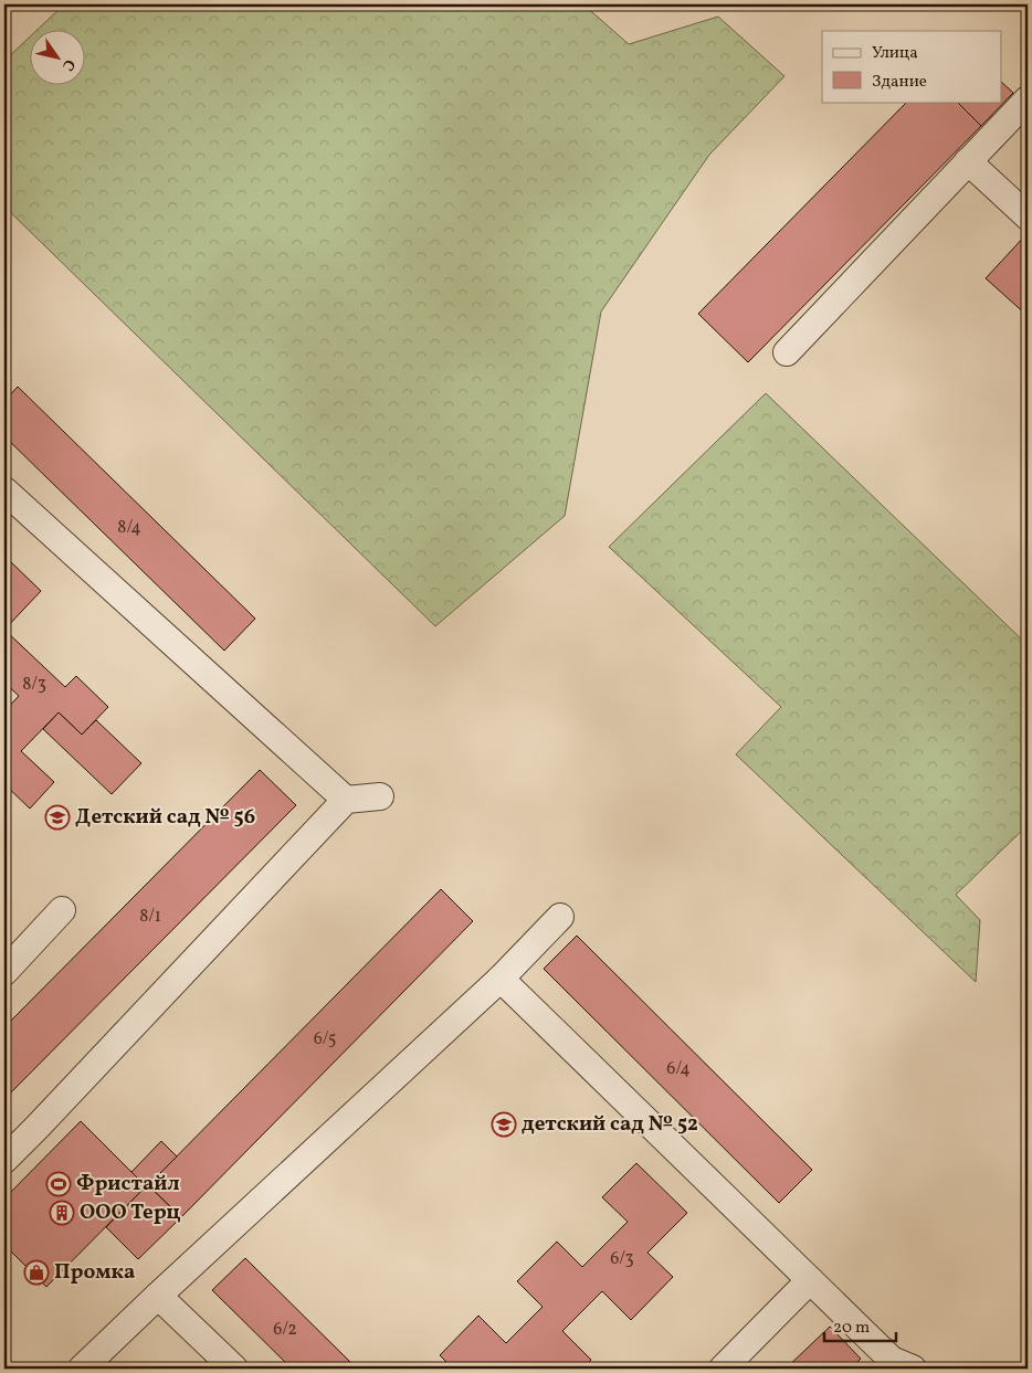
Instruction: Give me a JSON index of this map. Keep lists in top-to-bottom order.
{
  "places": {
    "school or university": ["Детский сад № 56", "детский сад № 52"],
    "sports": ["Фристайл"],
    "building": ["ООО Терц"],
    "shop": ["Промка"]
  },
  "house_numbers": [
    "8/4",
    "8/3",
    "8/1",
    "6/5",
    "6/4",
    "6/3",
    "6/2"
  ],
  "legend": ["Улица", "Здание"],
  "scale_bar": "20 m",
  "north": "bottom right"
}
